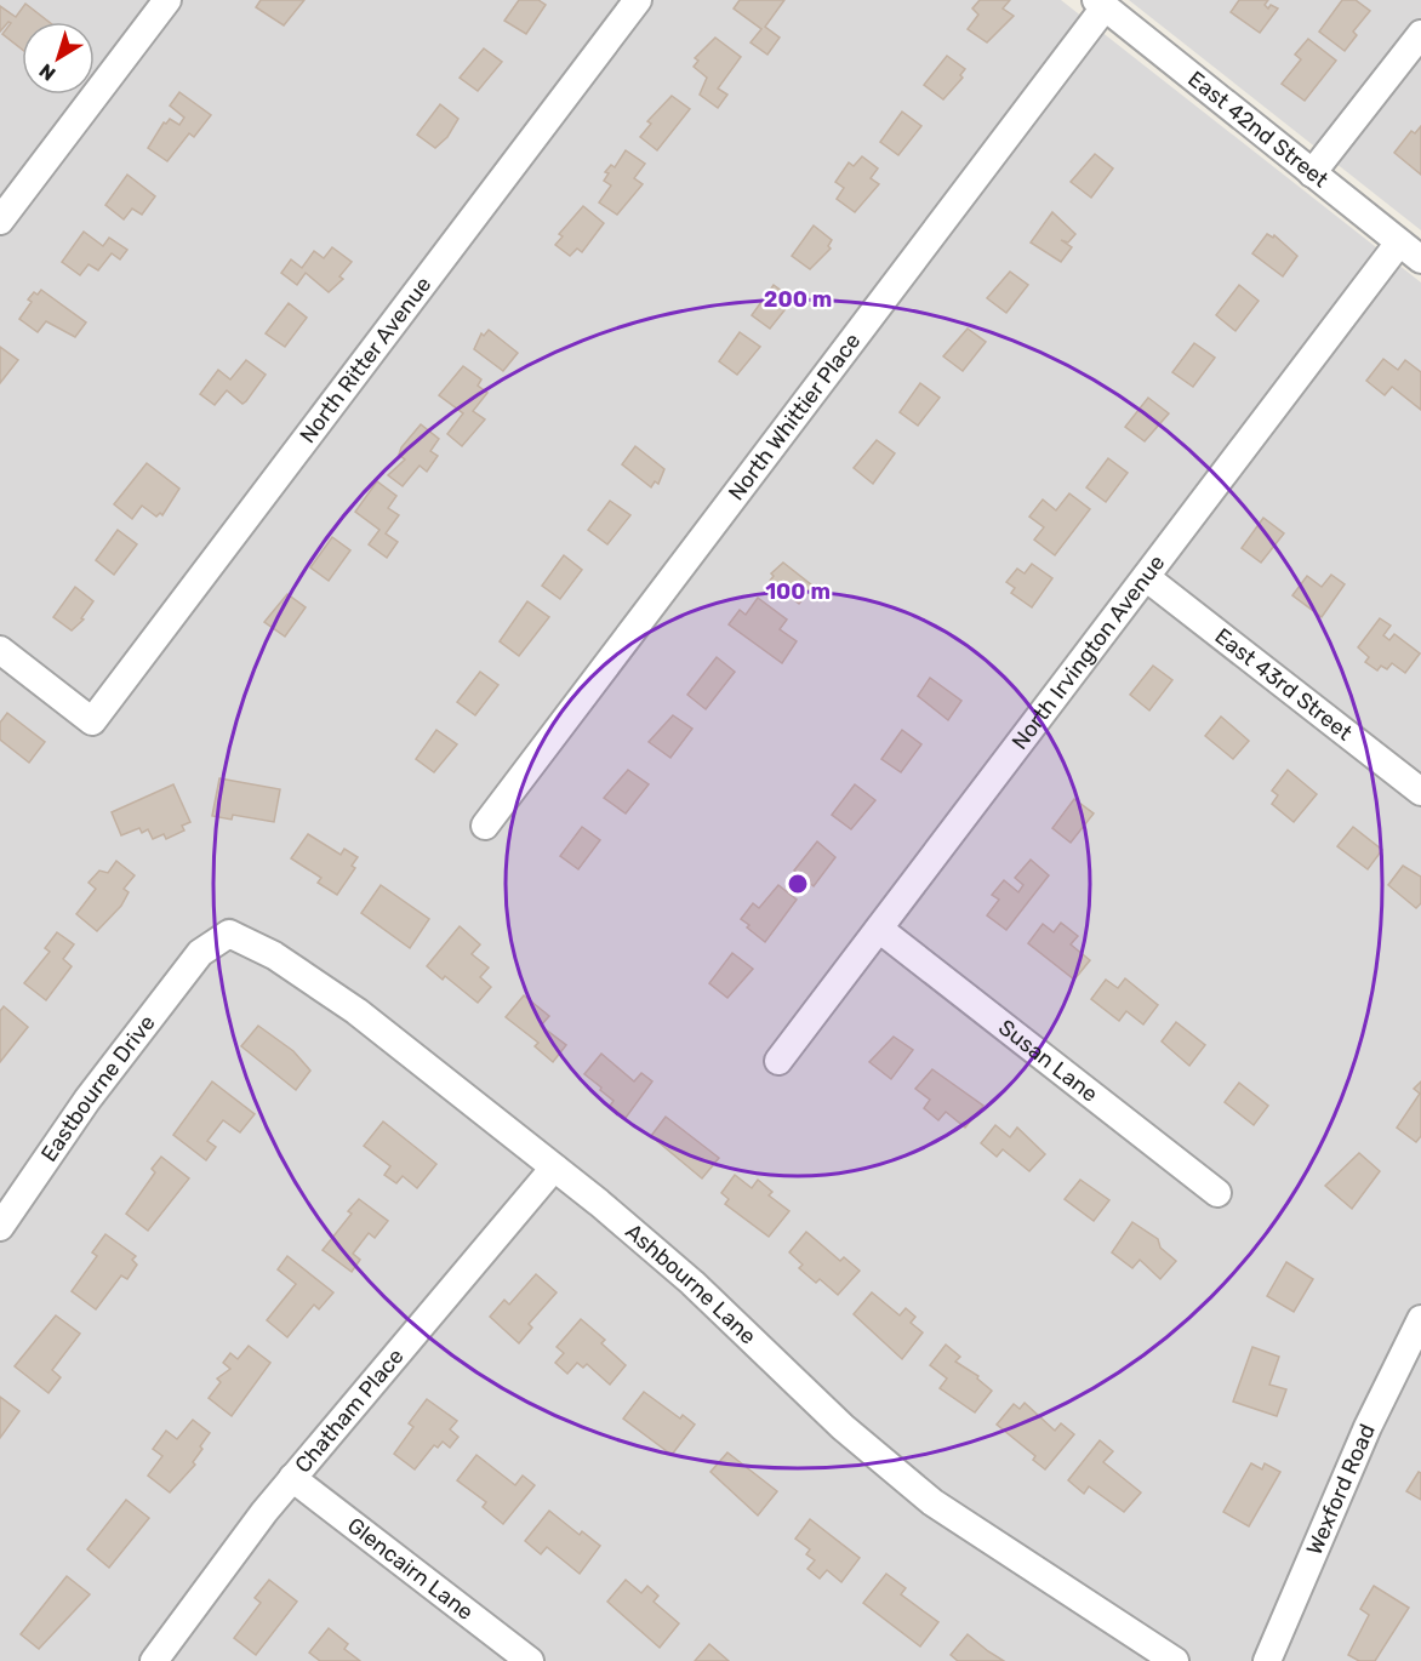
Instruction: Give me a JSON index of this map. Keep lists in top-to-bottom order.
{
  "streets": {
    "street": [
      "East 42nd Street",
      "North Ritter Avenue",
      "North Whittier Place",
      "North Irvington Avenue",
      "East 43rd Street",
      "Susan Lane",
      "Eastbourne Drive",
      "Ashbourne Lane",
      "Chatham Place",
      "Wexford Road",
      "Glencairn Lane"
    ]
  },
  "crossings": [
    ["East 42nd Street", "North Whittier Place"],
    ["East 42nd Street", "North Irvington Avenue"],
    ["North Irvington Avenue", "East 43rd Street"],
    ["North Irvington Avenue", "Susan Lane"],
    ["Eastbourne Drive", "Ashbourne Lane"],
    ["Ashbourne Lane", "Chatham Place"],
    ["Chatham Place", "Glencairn Lane"]
  ],
  "north": "bottom left",
  "rings": ["200 m", "100 m"]
}
